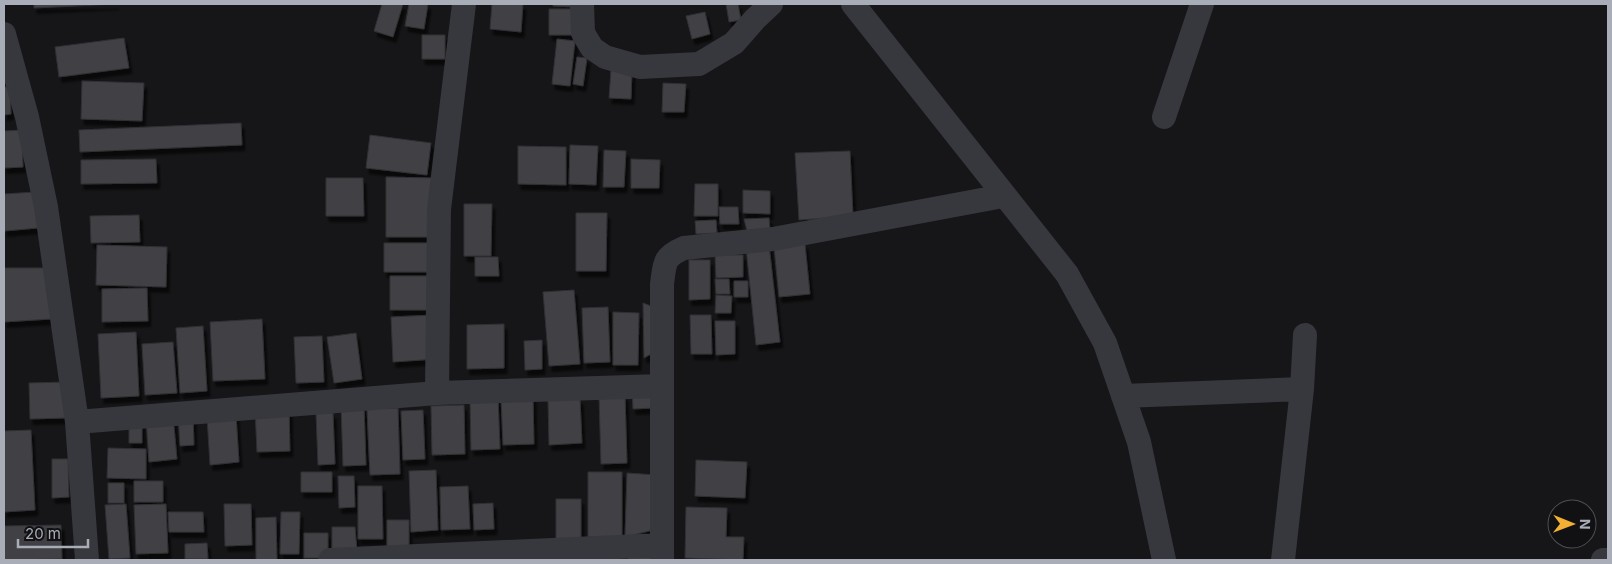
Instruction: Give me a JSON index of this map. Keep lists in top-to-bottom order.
{
  "scale_bar": "20 m",
  "north": "right"
}
